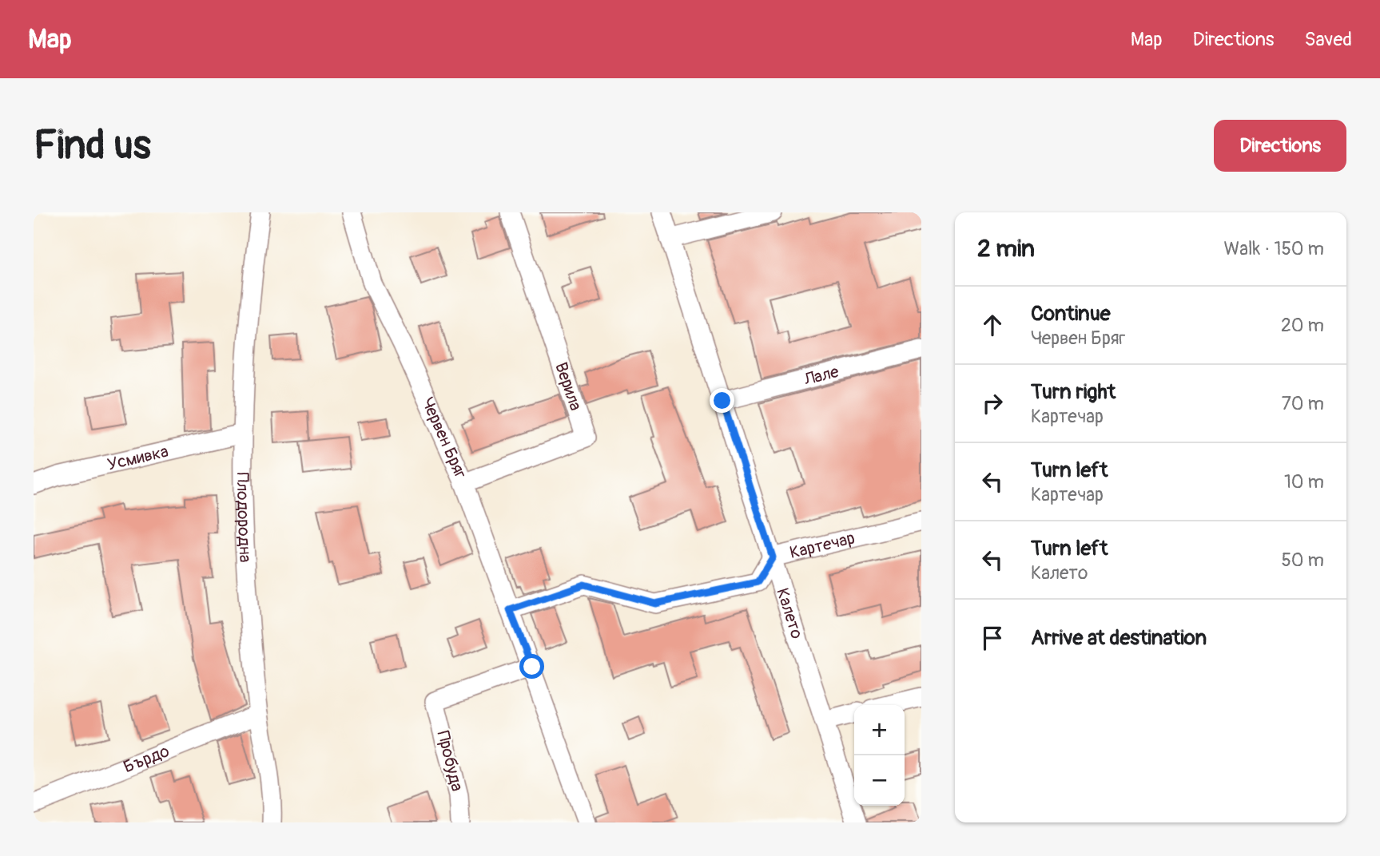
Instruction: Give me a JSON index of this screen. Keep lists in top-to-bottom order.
{
  "streets": {
    "street": [
      "Лале",
      "Верила",
      "Червен Бряг",
      "Усмивка",
      "Плодородна",
      "Картечар",
      "Калето",
      "Бърдо",
      "Пробуда"
    ]
  },
  "crossings": [
    ["Лале", "Калето"],
    ["Верила", "Червен Бряг"],
    ["Червен Бряг", "Картечар"],
    ["Червен Бряг", "Пробуда"],
    ["Усмивка", "Плодородна"],
    ["Плодородна", "Бърдо"],
    ["Картечар", "Калето"]
  ],
  "page": {
    "header": "Map",
    "nav": ["Map", "Directions", "Saved"],
    "buttons": "Directions",
    "title": "Find us",
    "heading": ["2 min", "Walk · 150 m"],
    "list": [
      ["Continue", "Червен Бряг", "20 m"],
      ["Turn right", "Картечар", "70 m"],
      ["Turn left", "Картечар", "10 m"],
      ["Turn left", "Калето", "50 m"],
      "Arrive at destination"
    ],
    "map_buttons": ["+", "−"]
  }
}
